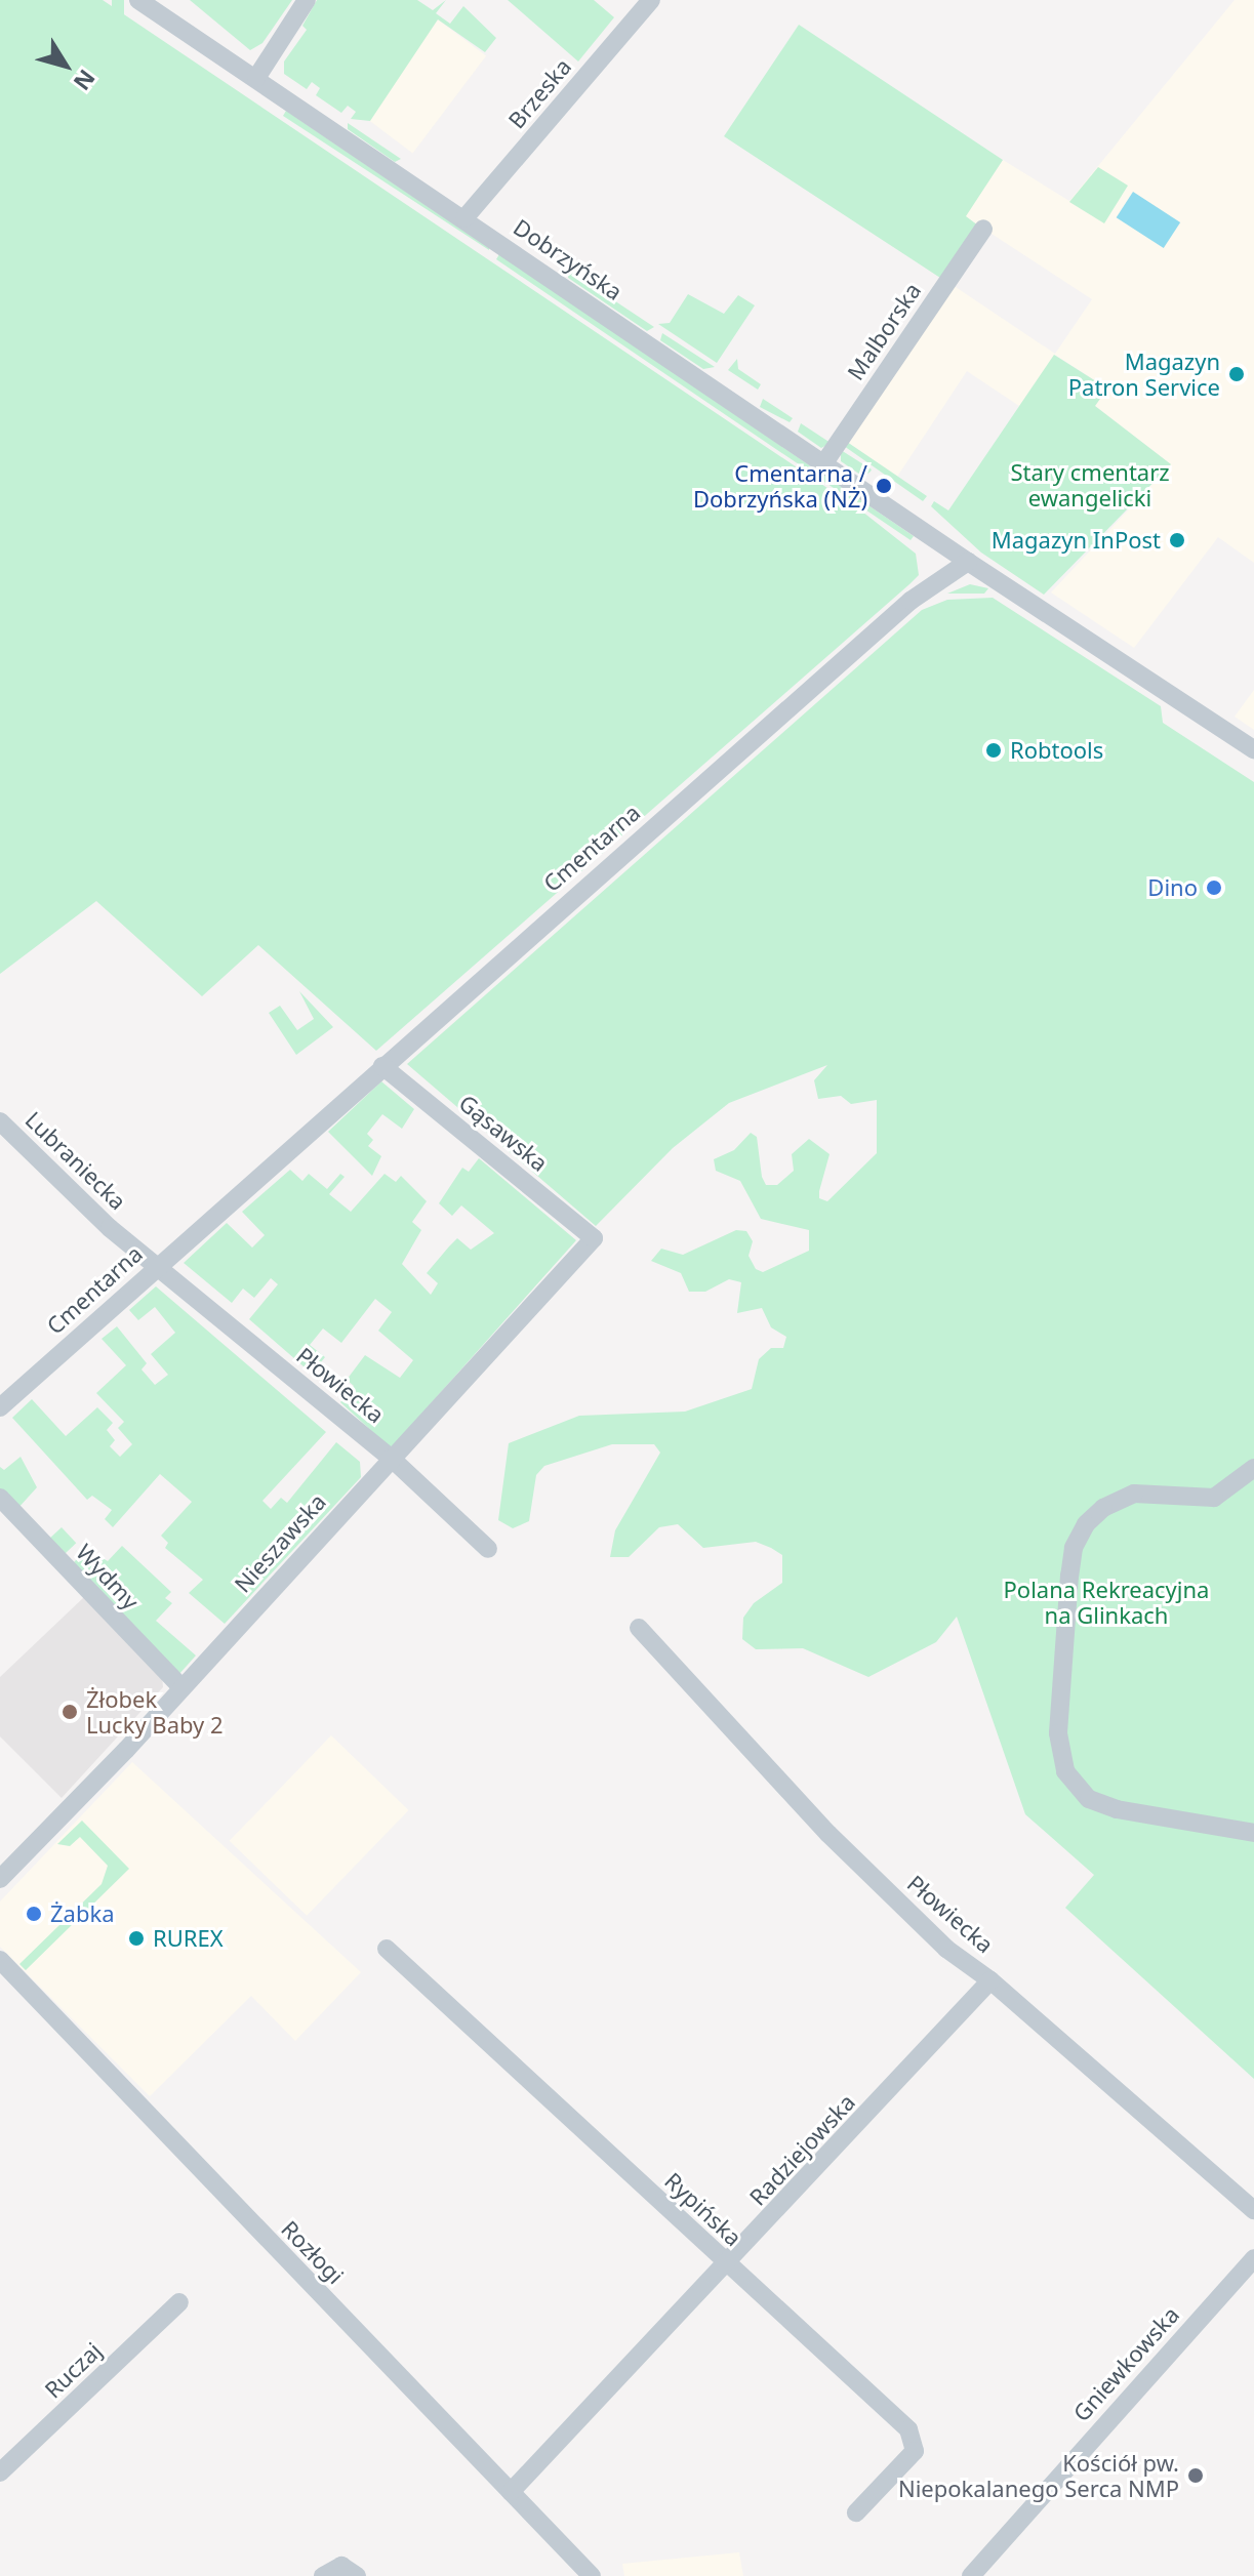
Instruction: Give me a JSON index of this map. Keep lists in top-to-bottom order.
{
  "streets": {
    "street": [
      "Brzeska",
      "Dobrzyńska",
      "Malborska",
      "Cmentarna",
      "Gąsawska",
      "Lubraniecka",
      "Płowiecka",
      "Nieszawska",
      "Wydmy",
      "Radziejowska",
      "Rypińska",
      "Rozłogi",
      "Gniewkowska",
      "Ruczaj"
    ]
  },
  "crossings": [
    ["Brzeska", "Dobrzyńska"],
    ["Dobrzyńska", "Malborska"],
    ["Dobrzyńska", "Cmentarna"],
    ["Cmentarna", "Gąsawska"],
    ["Cmentarna", "Lubraniecka"],
    ["Cmentarna", "Płowiecka"],
    ["Gąsawska", "Nieszawska"],
    ["Lubraniecka", "Płowiecka"],
    ["Płowiecka", "Nieszawska"],
    ["Płowiecka", "Radziejowska"],
    ["Nieszawska", "Wydmy"],
    ["Radziejowska", "Rypińska"],
    ["Radziejowska", "Rozłogi"]
  ],
  "parks": ["Stary cmentarz ewangelicki", "Polana Rekreacyjna na Glinkach"],
  "places": [
    "Magazyn Patron Service",
    "Cmentarna / Dobrzyńska (NŻ)",
    "Magazyn InPost",
    "Robtools",
    "Dino",
    "Żłobek Lucky Baby 2",
    "Żabka",
    "RUREX",
    "Kościół pw. Niepokalanego Serca NMP"
  ],
  "north": "bottom right"
}
